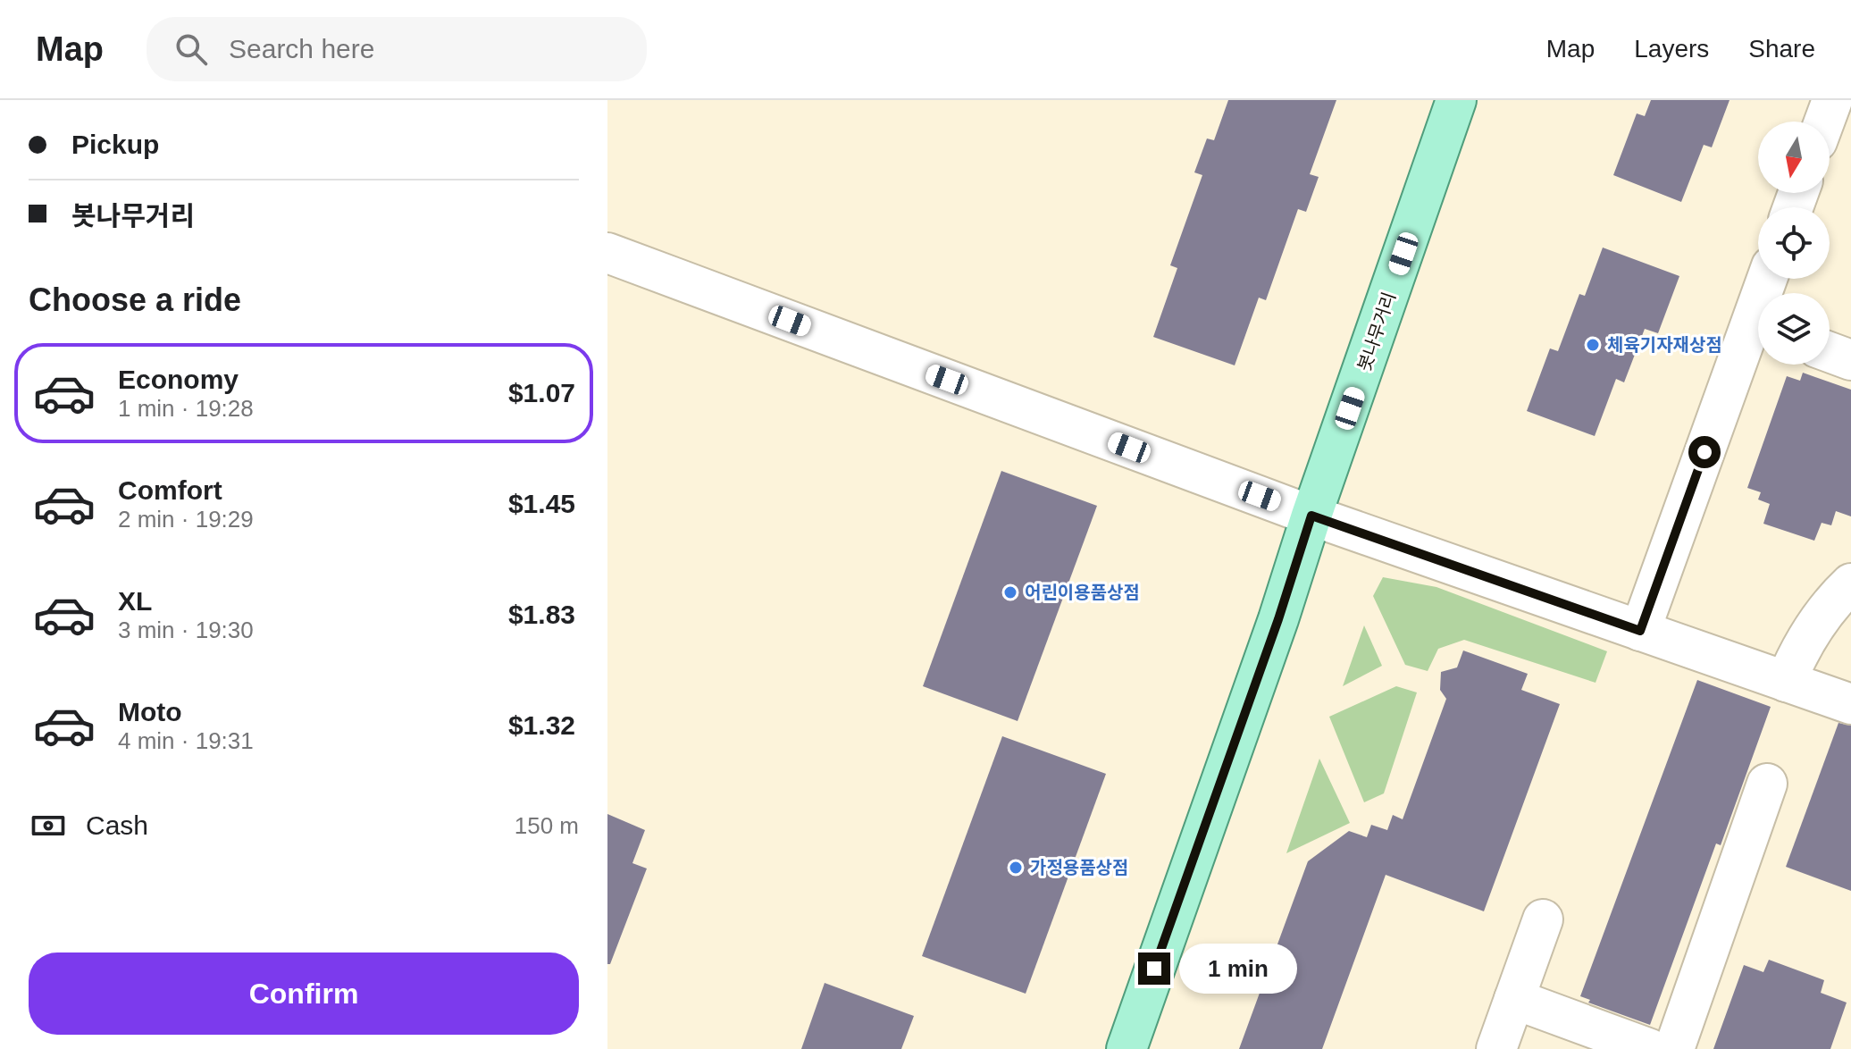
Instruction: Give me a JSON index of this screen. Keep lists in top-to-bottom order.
{
  "streets": {
    "main road": ["봇나무거리"]
  },
  "places": ["체육기자재상점", "어린이용품상점", "가정용품상점"],
  "north": "bottom",
  "page": {
    "header": "Map",
    "search": "Search here",
    "nav": ["Map", "Layers", "Share"],
    "banner": ["Pickup", "봇나무거리"],
    "heading": "Choose a ride",
    "list": [
      {
        "name": "Economy",
        "note": "1 min · 19:28",
        "value": "$1.07"
      },
      {
        "name": "Comfort",
        "note": "2 min · 19:29",
        "value": "$1.45"
      },
      {
        "name": "XL",
        "note": "3 min · 19:30",
        "value": "$1.83"
      },
      {
        "name": "Moto",
        "note": "4 min · 19:31",
        "value": "$1.32"
      }
    ],
    "pay": ["Cash", "150 m"],
    "buttons": "Confirm",
    "bubble": "1 min"
  }
}
